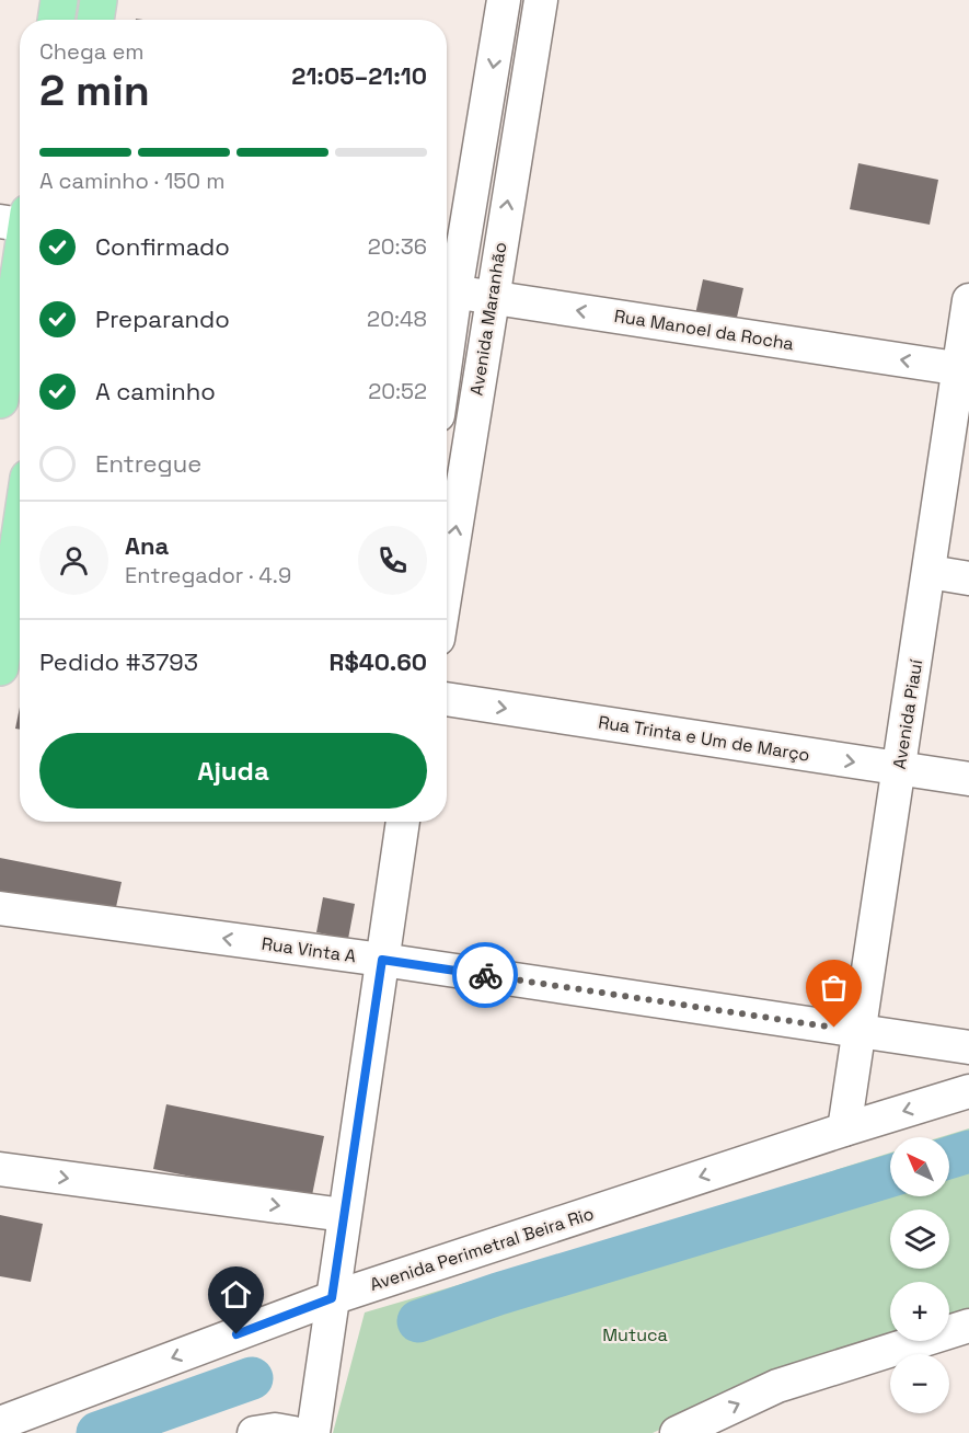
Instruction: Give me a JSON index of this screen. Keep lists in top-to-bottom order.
{
  "streets": {
    "street": [
      "Avenida Maranhão",
      "Rua Manoel da Rocha",
      "Avenida Piauí",
      "Rua Trinta e Um de Março",
      "Rua Vinta A",
      "Avenida Perimetral Beira Rio"
    ]
  },
  "crossings": [
    ["Avenida Maranhão", "Rua Manoel da Rocha"],
    ["Rua Manoel da Rocha", "Avenida Piauí"],
    ["Avenida Piauí", "Rua Trinta e Um de Março"],
    ["Avenida Piauí", "Rua Vinta A"],
    ["Avenida Piauí", "Avenida Perimetral Beira Rio"]
  ],
  "one_way": ["Rua Manoel da Rocha", "Rua Trinta e Um de Março"],
  "parks": ["Mutuca"],
  "north": "top left",
  "page": {
    "heading": ["2 min", "Chega em", "21:05–21:10"],
    "panel": [
      "Ana",
      "Entregador · 4.9",
      "Pedido #3793",
      "R$40.60"
    ],
    "bar": "A caminho · 150 m",
    "list": [
      ["Confirmado", "20:36"],
      ["Preparando", "20:48"],
      ["A caminho", "20:52"],
      "Entregue"
    ],
    "buttons": "Ajuda",
    "map_buttons": ["+", "−"]
  }
}
